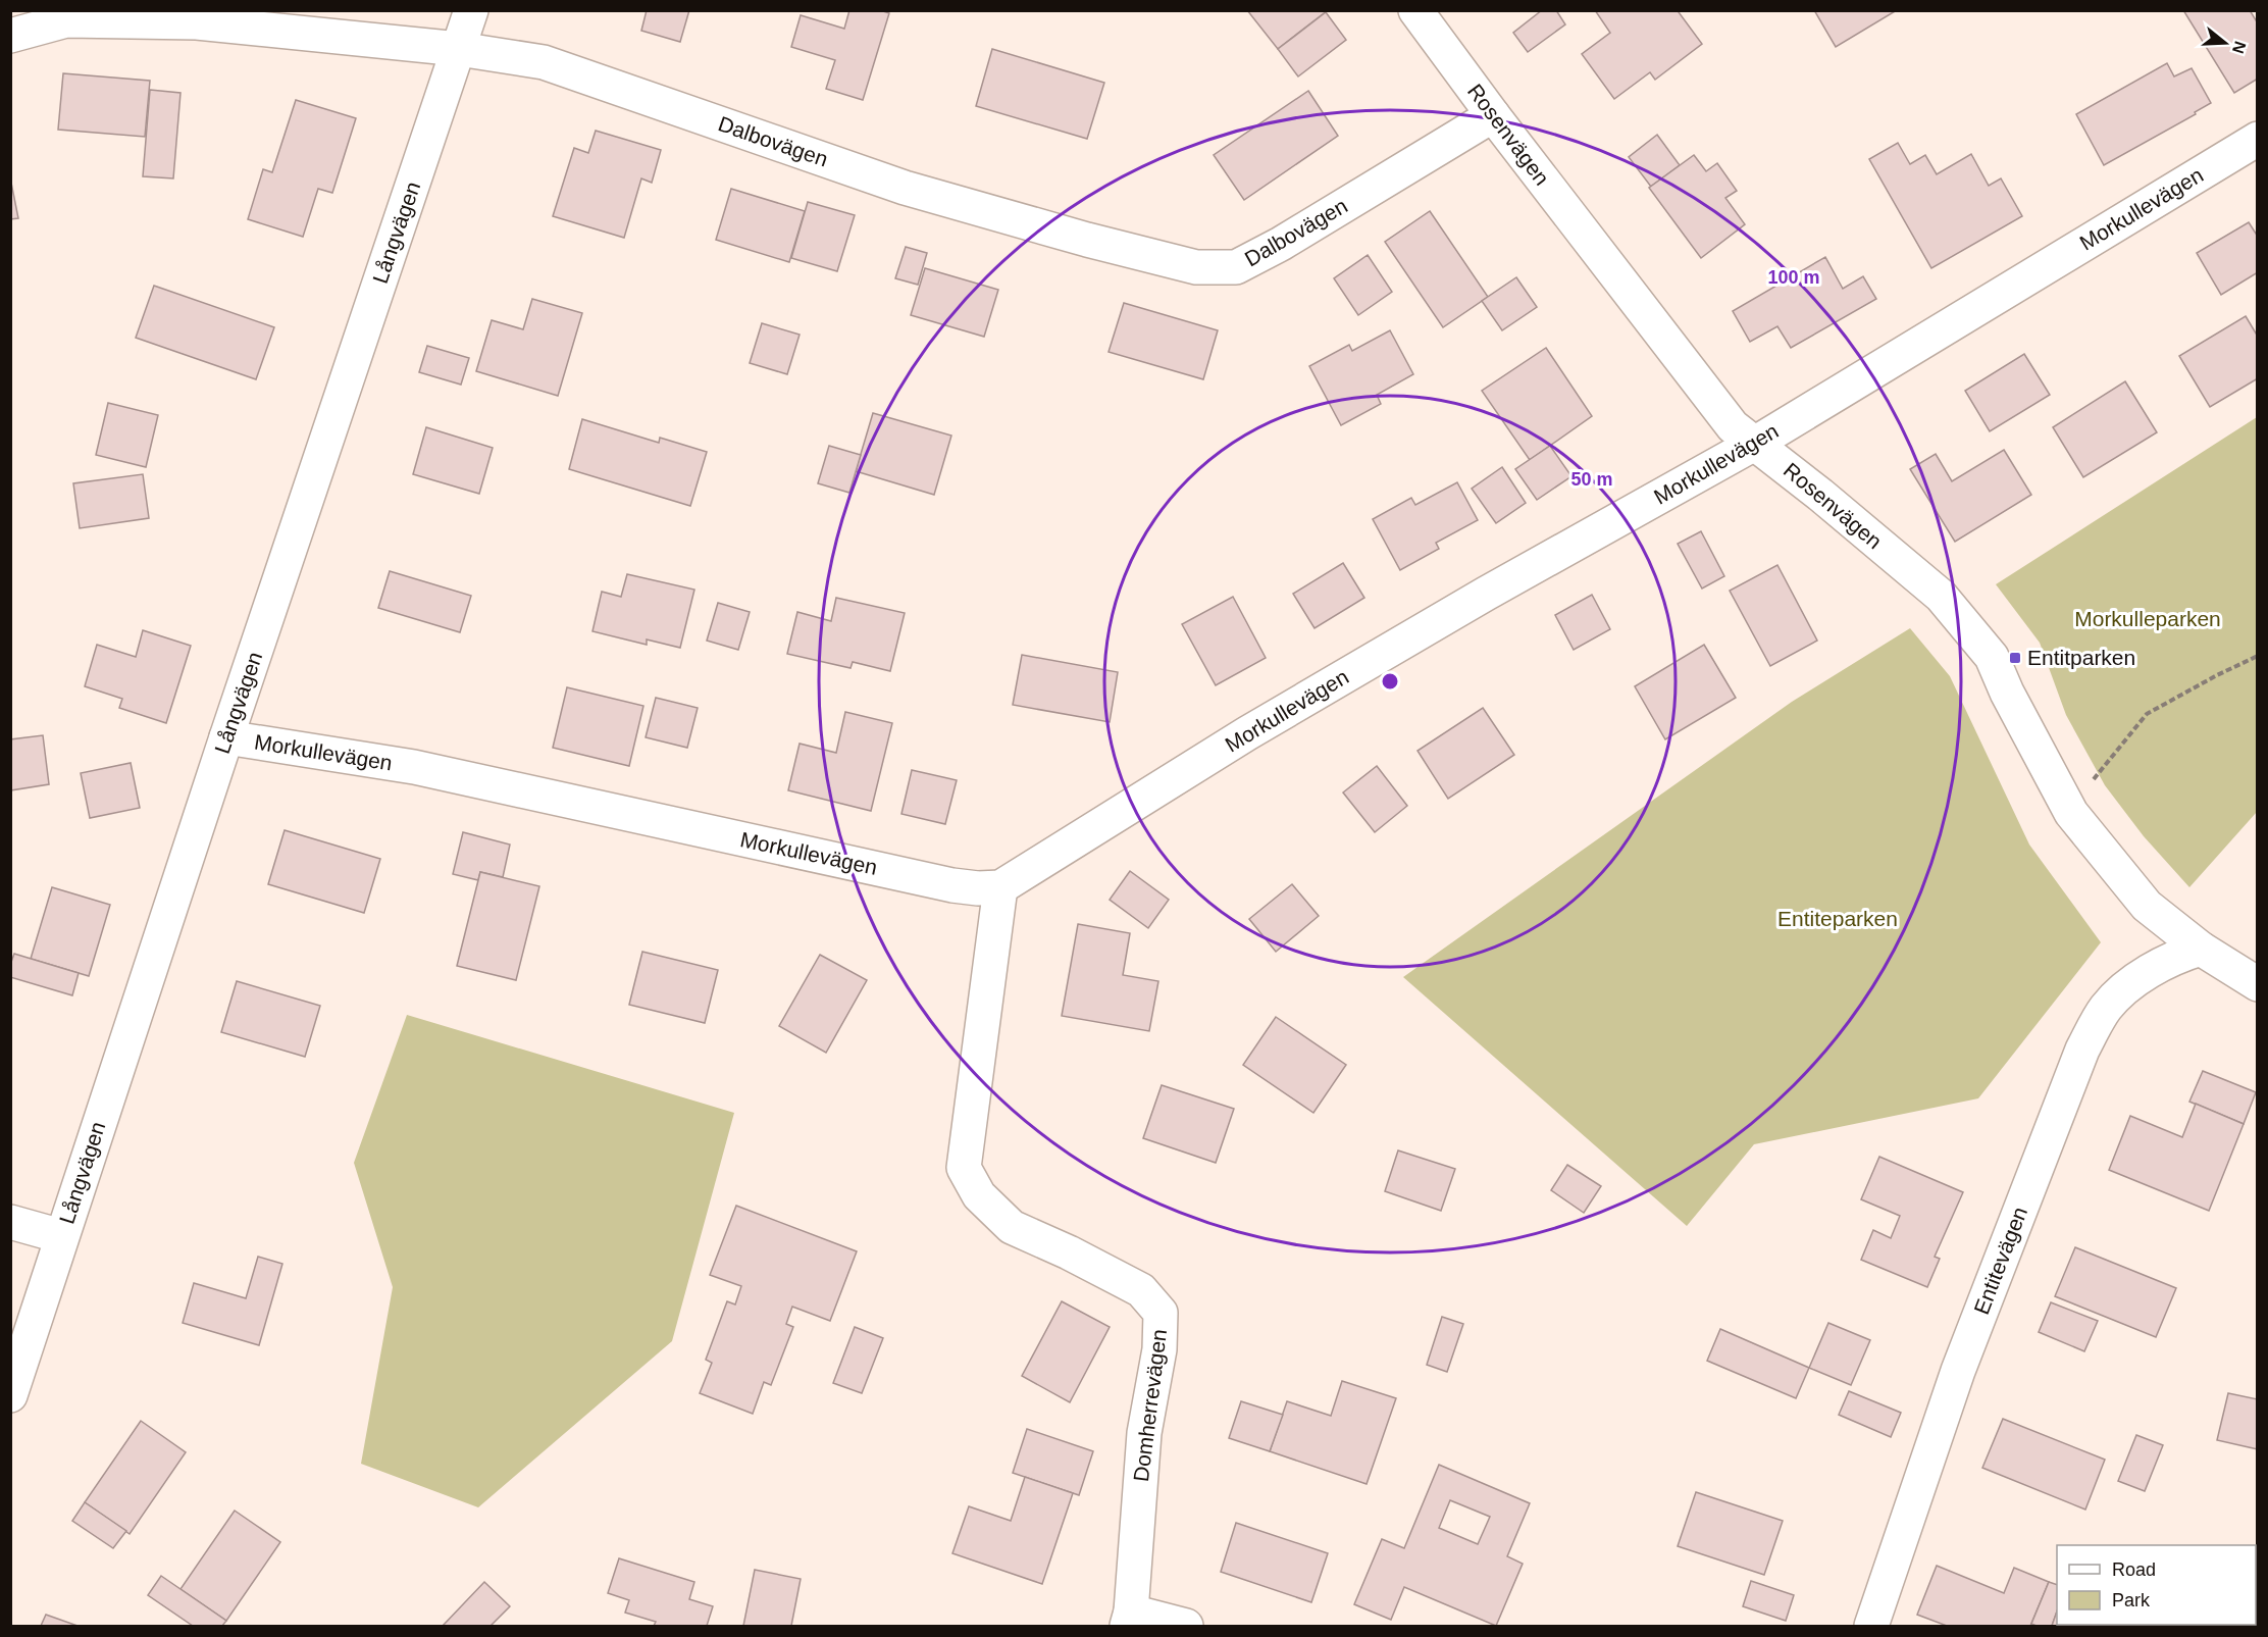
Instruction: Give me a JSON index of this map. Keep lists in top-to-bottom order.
{
  "streets": {
    "street": [
      "Rosenvägen",
      "Dalbovägen",
      "Morkullevägen",
      "Långvägen",
      "Entitevägen",
      "Domherrevägen"
    ]
  },
  "crossings": [
    ["Rosenvägen", "Dalbovägen"],
    ["Rosenvägen", "Morkullevägen"],
    ["Rosenvägen", "Entitevägen"],
    ["Dalbovägen", "Långvägen"],
    ["Morkullevägen", "Långvägen"],
    ["Morkullevägen", "Domherrevägen"]
  ],
  "parks": ["Morkulleparken", "Entiteparken"],
  "places": {
    "transit": ["Entitparken"]
  },
  "legend": ["Road", "Park"],
  "north": "right",
  "rings": ["100 m", "50 m"]
}
